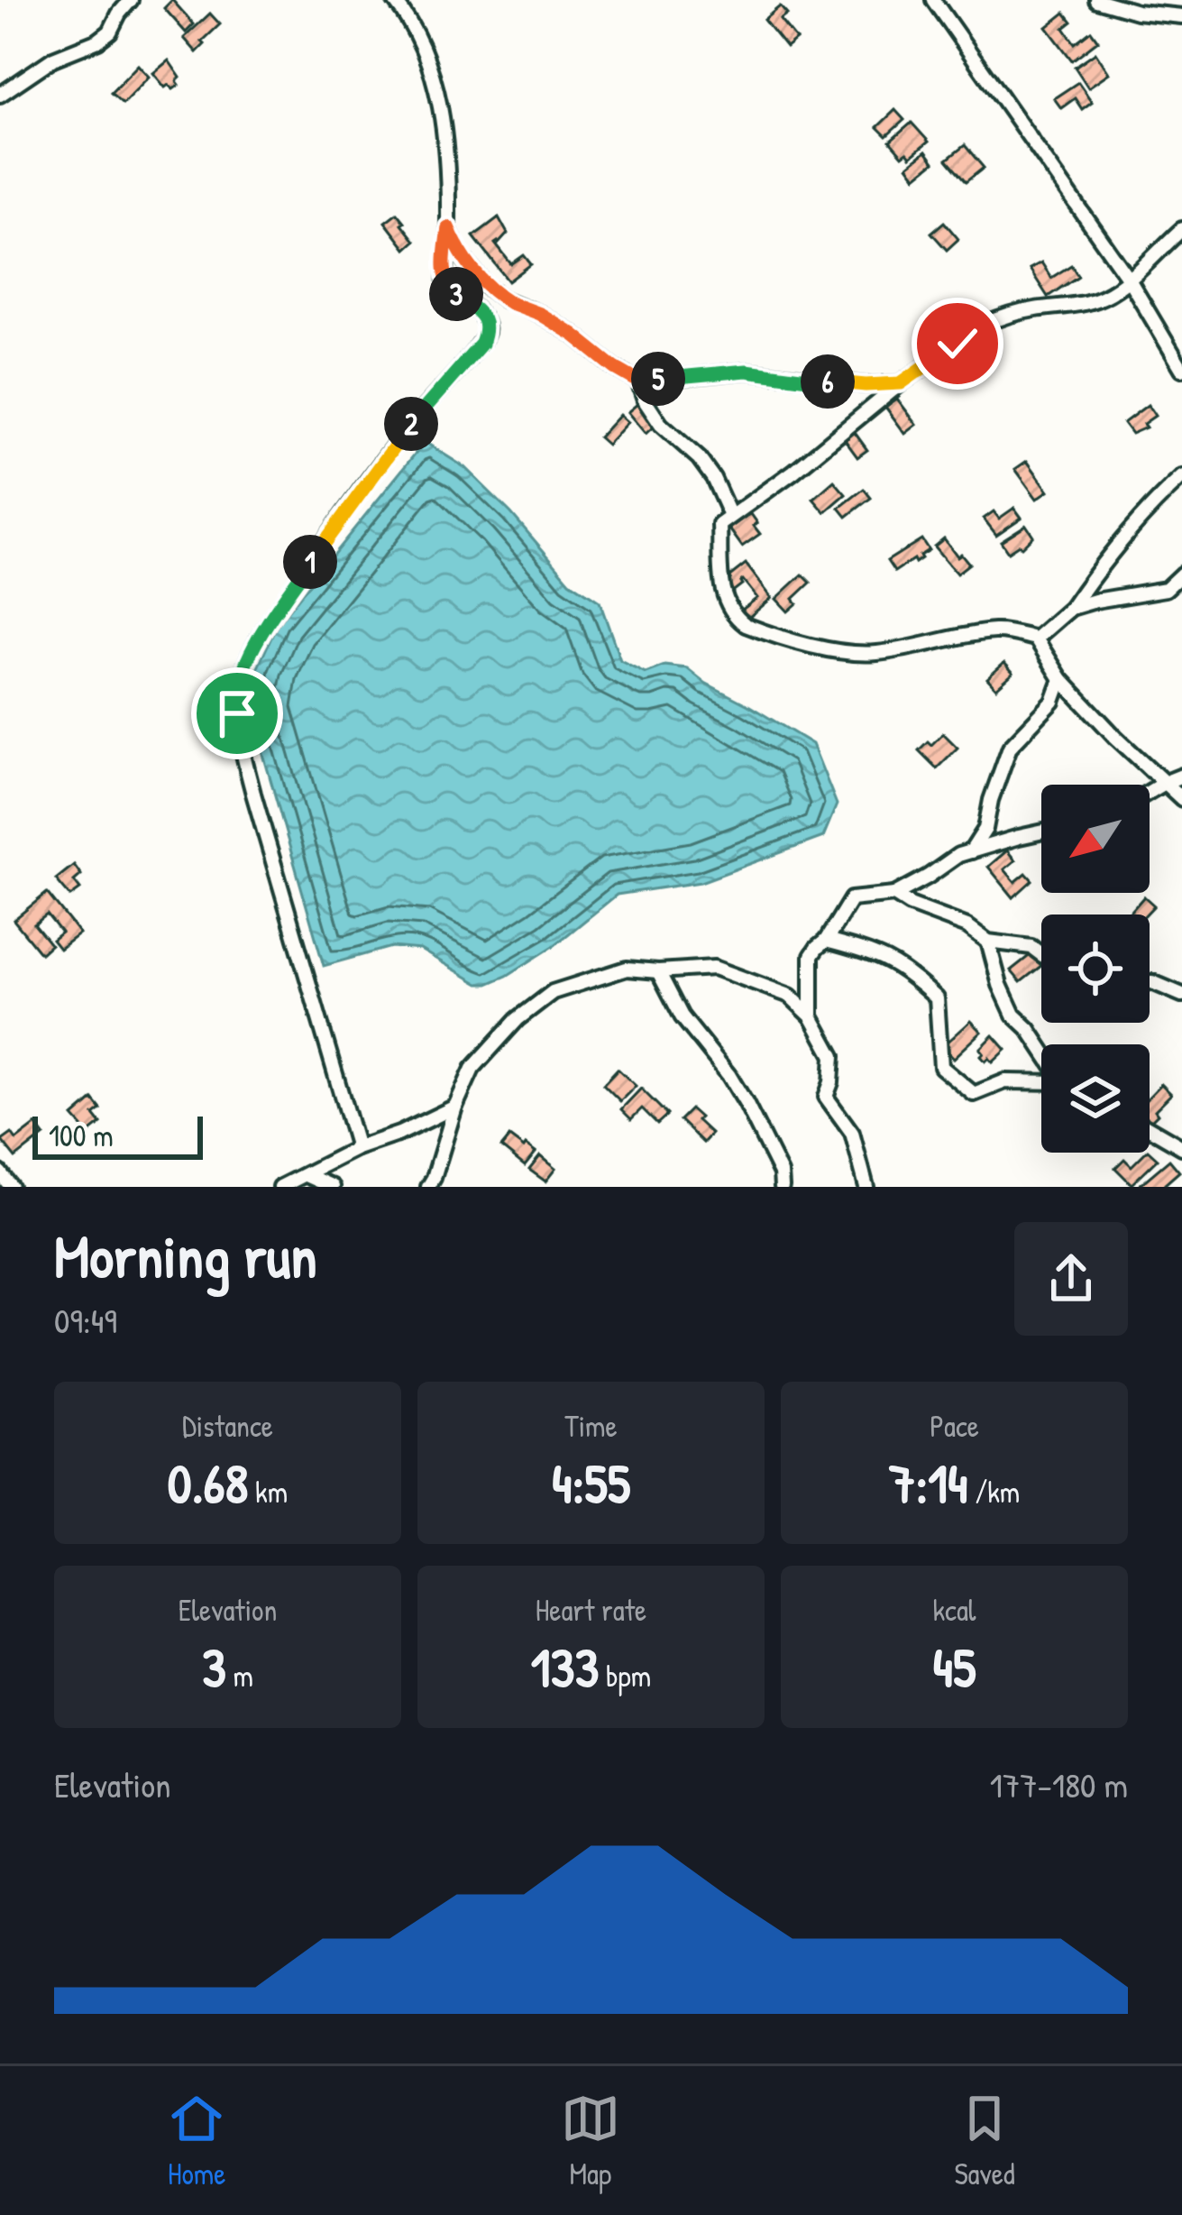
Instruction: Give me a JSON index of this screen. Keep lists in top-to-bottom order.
{
  "scale_bar": "100 m",
  "north": "bottom left",
  "page": {
    "pins": [
      "3",
      "5",
      "6",
      "2",
      "1"
    ],
    "scale": "100 m",
    "heading": ["Morning run", "09:49"],
    "stats": [
      ["Distance", "0.68 km"],
      ["Time", "4:55"],
      ["Pace", "7:14 /km"],
      ["Elevation", "3 m"],
      ["Heart rate", "133 bpm"],
      ["kcal", "45"]
    ],
    "chart": ["Elevation", "177–180 m"],
    "tabs": ["Home", "Map", "Saved"]
  }
}
